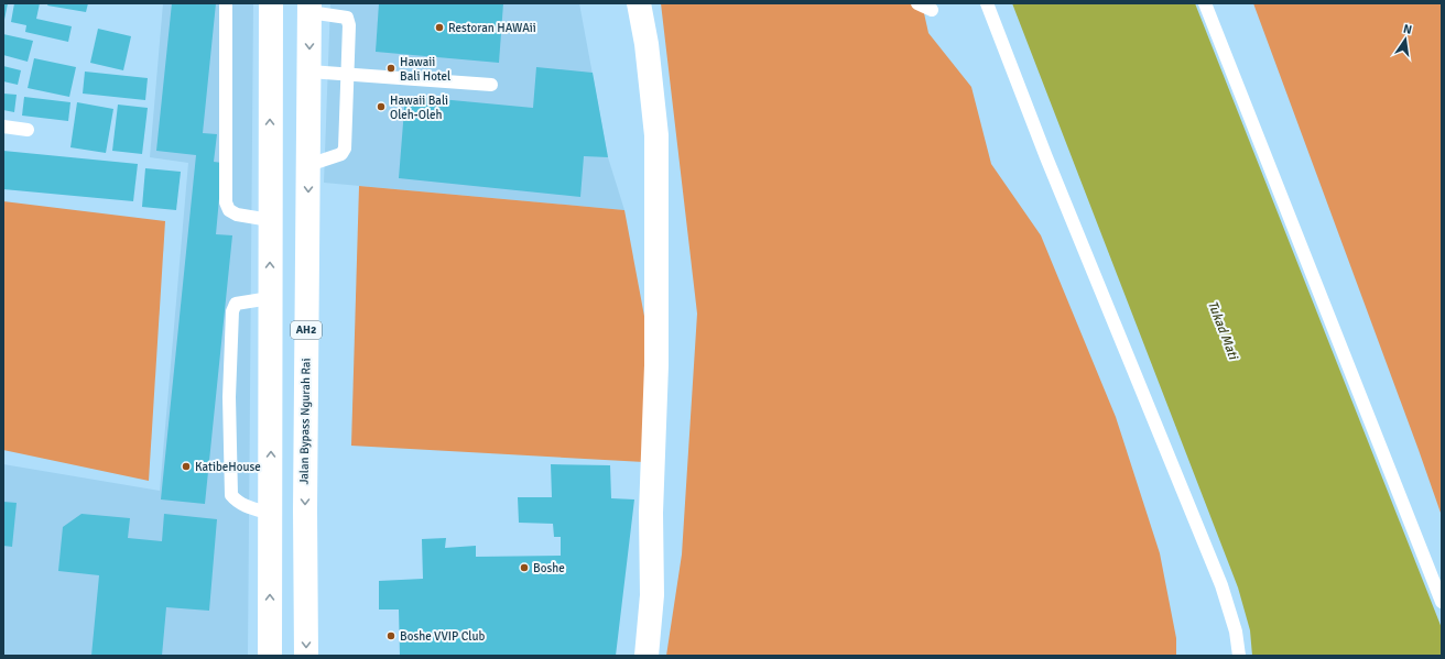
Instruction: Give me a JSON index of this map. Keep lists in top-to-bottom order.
{
  "streets": {
    "main road": ["AH2", "Jalan Bypass Ngurah Rai"]
  },
  "water": ["Tukad Mati"],
  "places": [
    "Restoran HAWAii",
    "Hawaii Bali Hotel",
    "Hawaii Bali Oleh-Oleh",
    "KatibeHouse",
    "Boshe",
    "Boshe VVIP Club"
  ],
  "north": "top"
}
